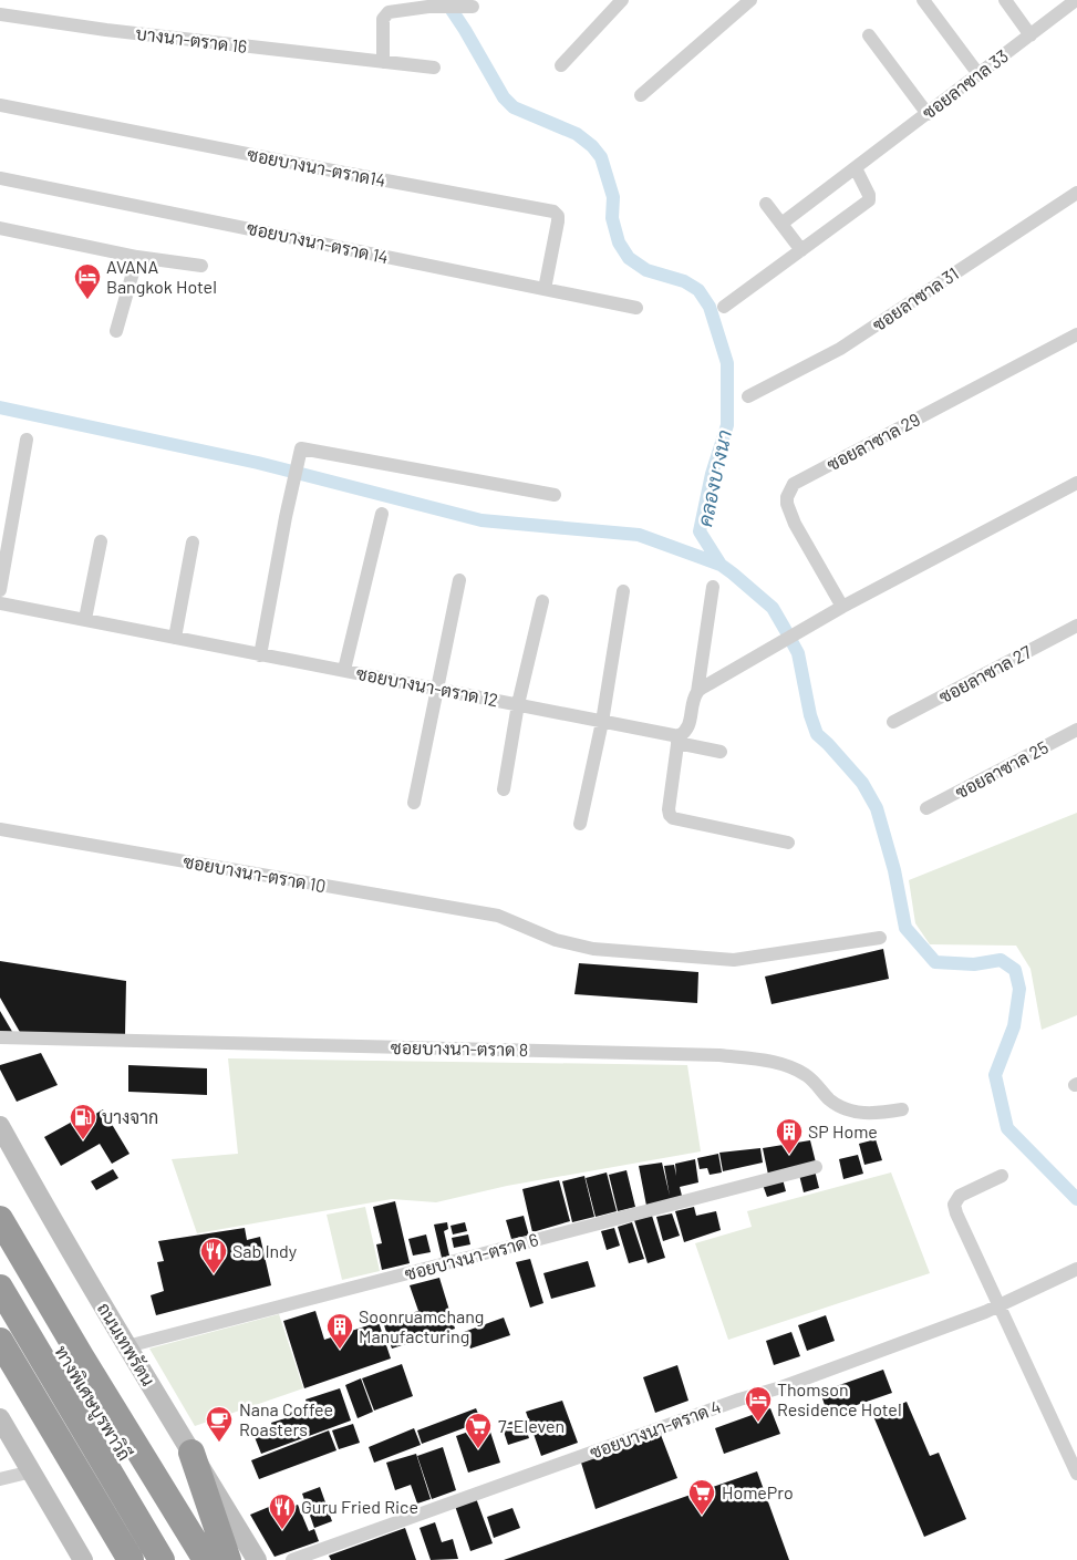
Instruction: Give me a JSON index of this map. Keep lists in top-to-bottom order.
{
  "streets": {
    "highway": ["ทางพิเศษบูรพาวิถี"],
    "main road": ["ถนนเทพรัตน"],
    "street": [
      "บางนา-ตราด 16",
      "ซอยลาซาล 33",
      "ซอยบางนา-ตราด14",
      "ซอยบางนา-ตราด 14",
      "ซอยลาซาล 31",
      "ซอยลาซาล 29",
      "ซอยลาซาล 27",
      "ซอยบางนา-ตราด 12",
      "ซอยลาซาล 25",
      "ซอยบางนา-ตราด 10",
      "ซอยบางนา-ตราด 8",
      "ซอยบางนา-ตราด 6",
      "ซอยบางนา-ตราด 4"
    ]
  },
  "crossings": [
    ["ซอยบางนา-ตราด14", "ซอยบางนา-ตราด 14"],
    ["ซอยบางนา-ตราด 6", "ถนนเทพรัตน"]
  ],
  "water": ["คลองบางนา"],
  "places": {
    "hotel": ["AVANA Bangkok Hotel", "Thomson Residence Hotel"],
    "fuel station": ["บางจาก"],
    "building": ["SP Home", "Soonruamchang Manufacturing"],
    "restaurant": ["Sab Indy", "Guru Fried Rice"],
    "cafe": ["Nana Coffee Roasters"],
    "supermarket": ["7-Eleven", "HomePro"]
  }
}
